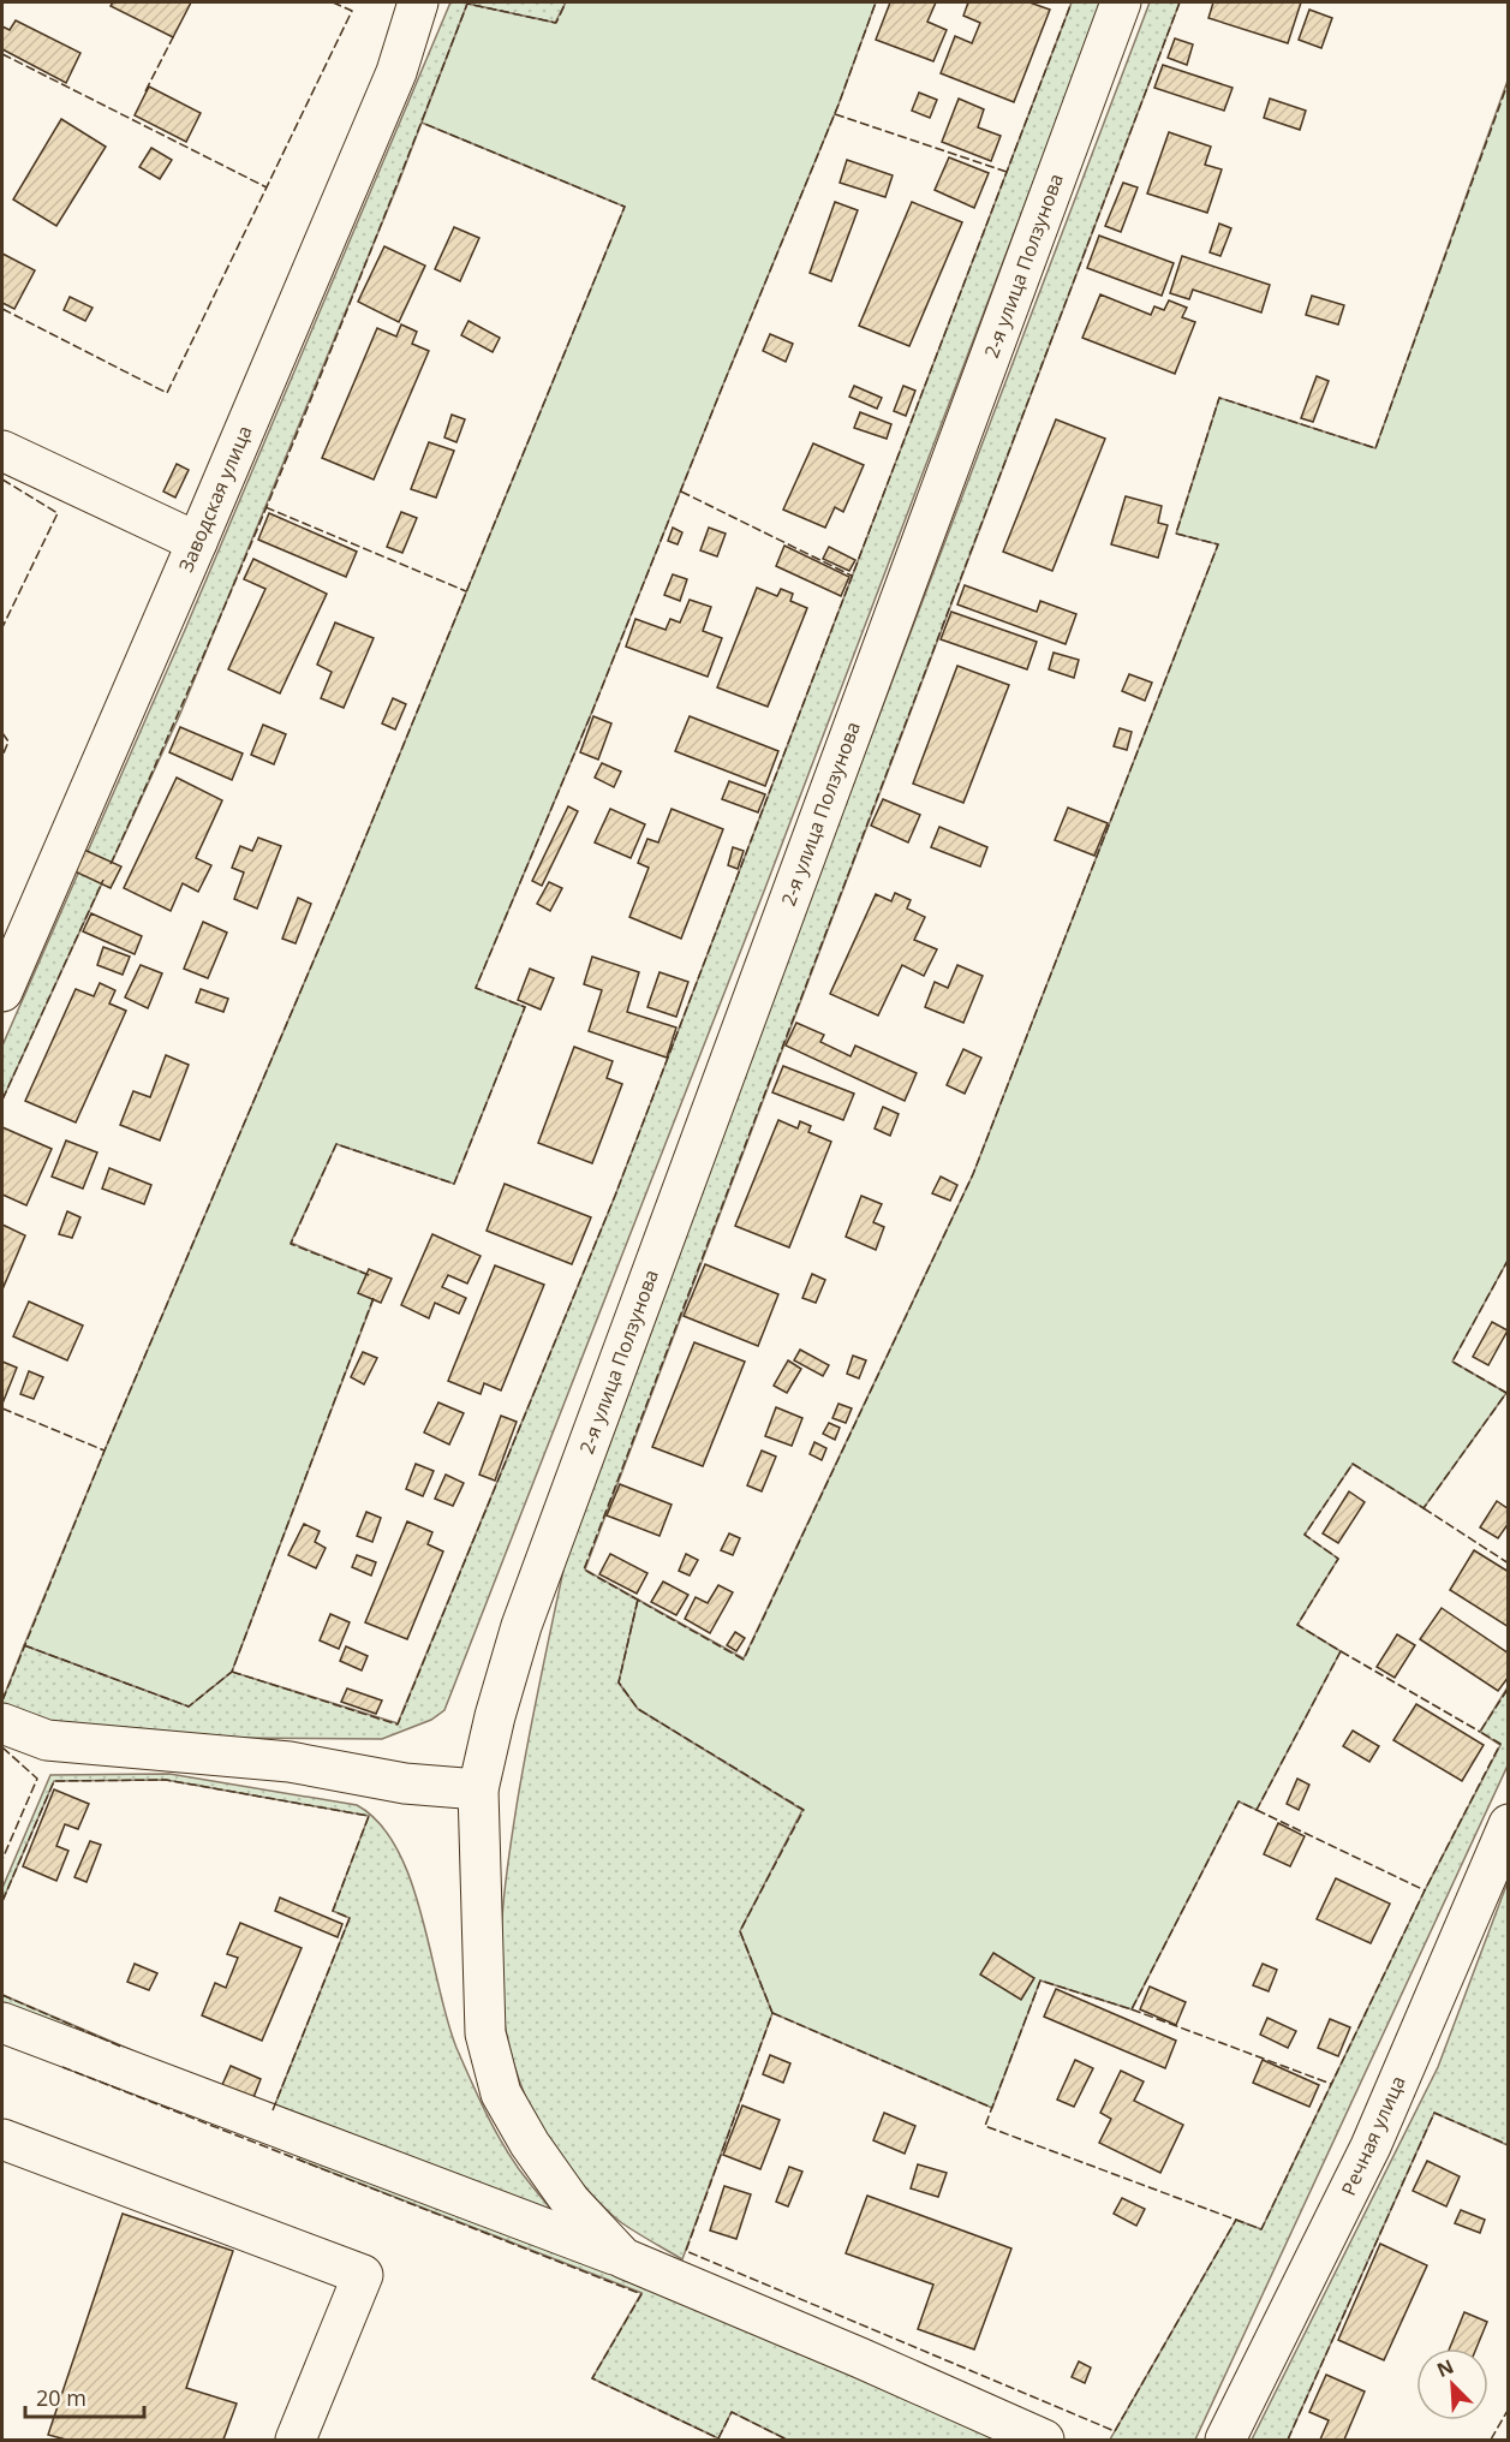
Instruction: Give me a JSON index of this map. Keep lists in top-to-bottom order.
{
  "streets": {
    "street": ["2-я улица Ползунова", "Заводская улица", "Речная улица"]
  },
  "scale_bar": "20 m",
  "north": "top left"
}
